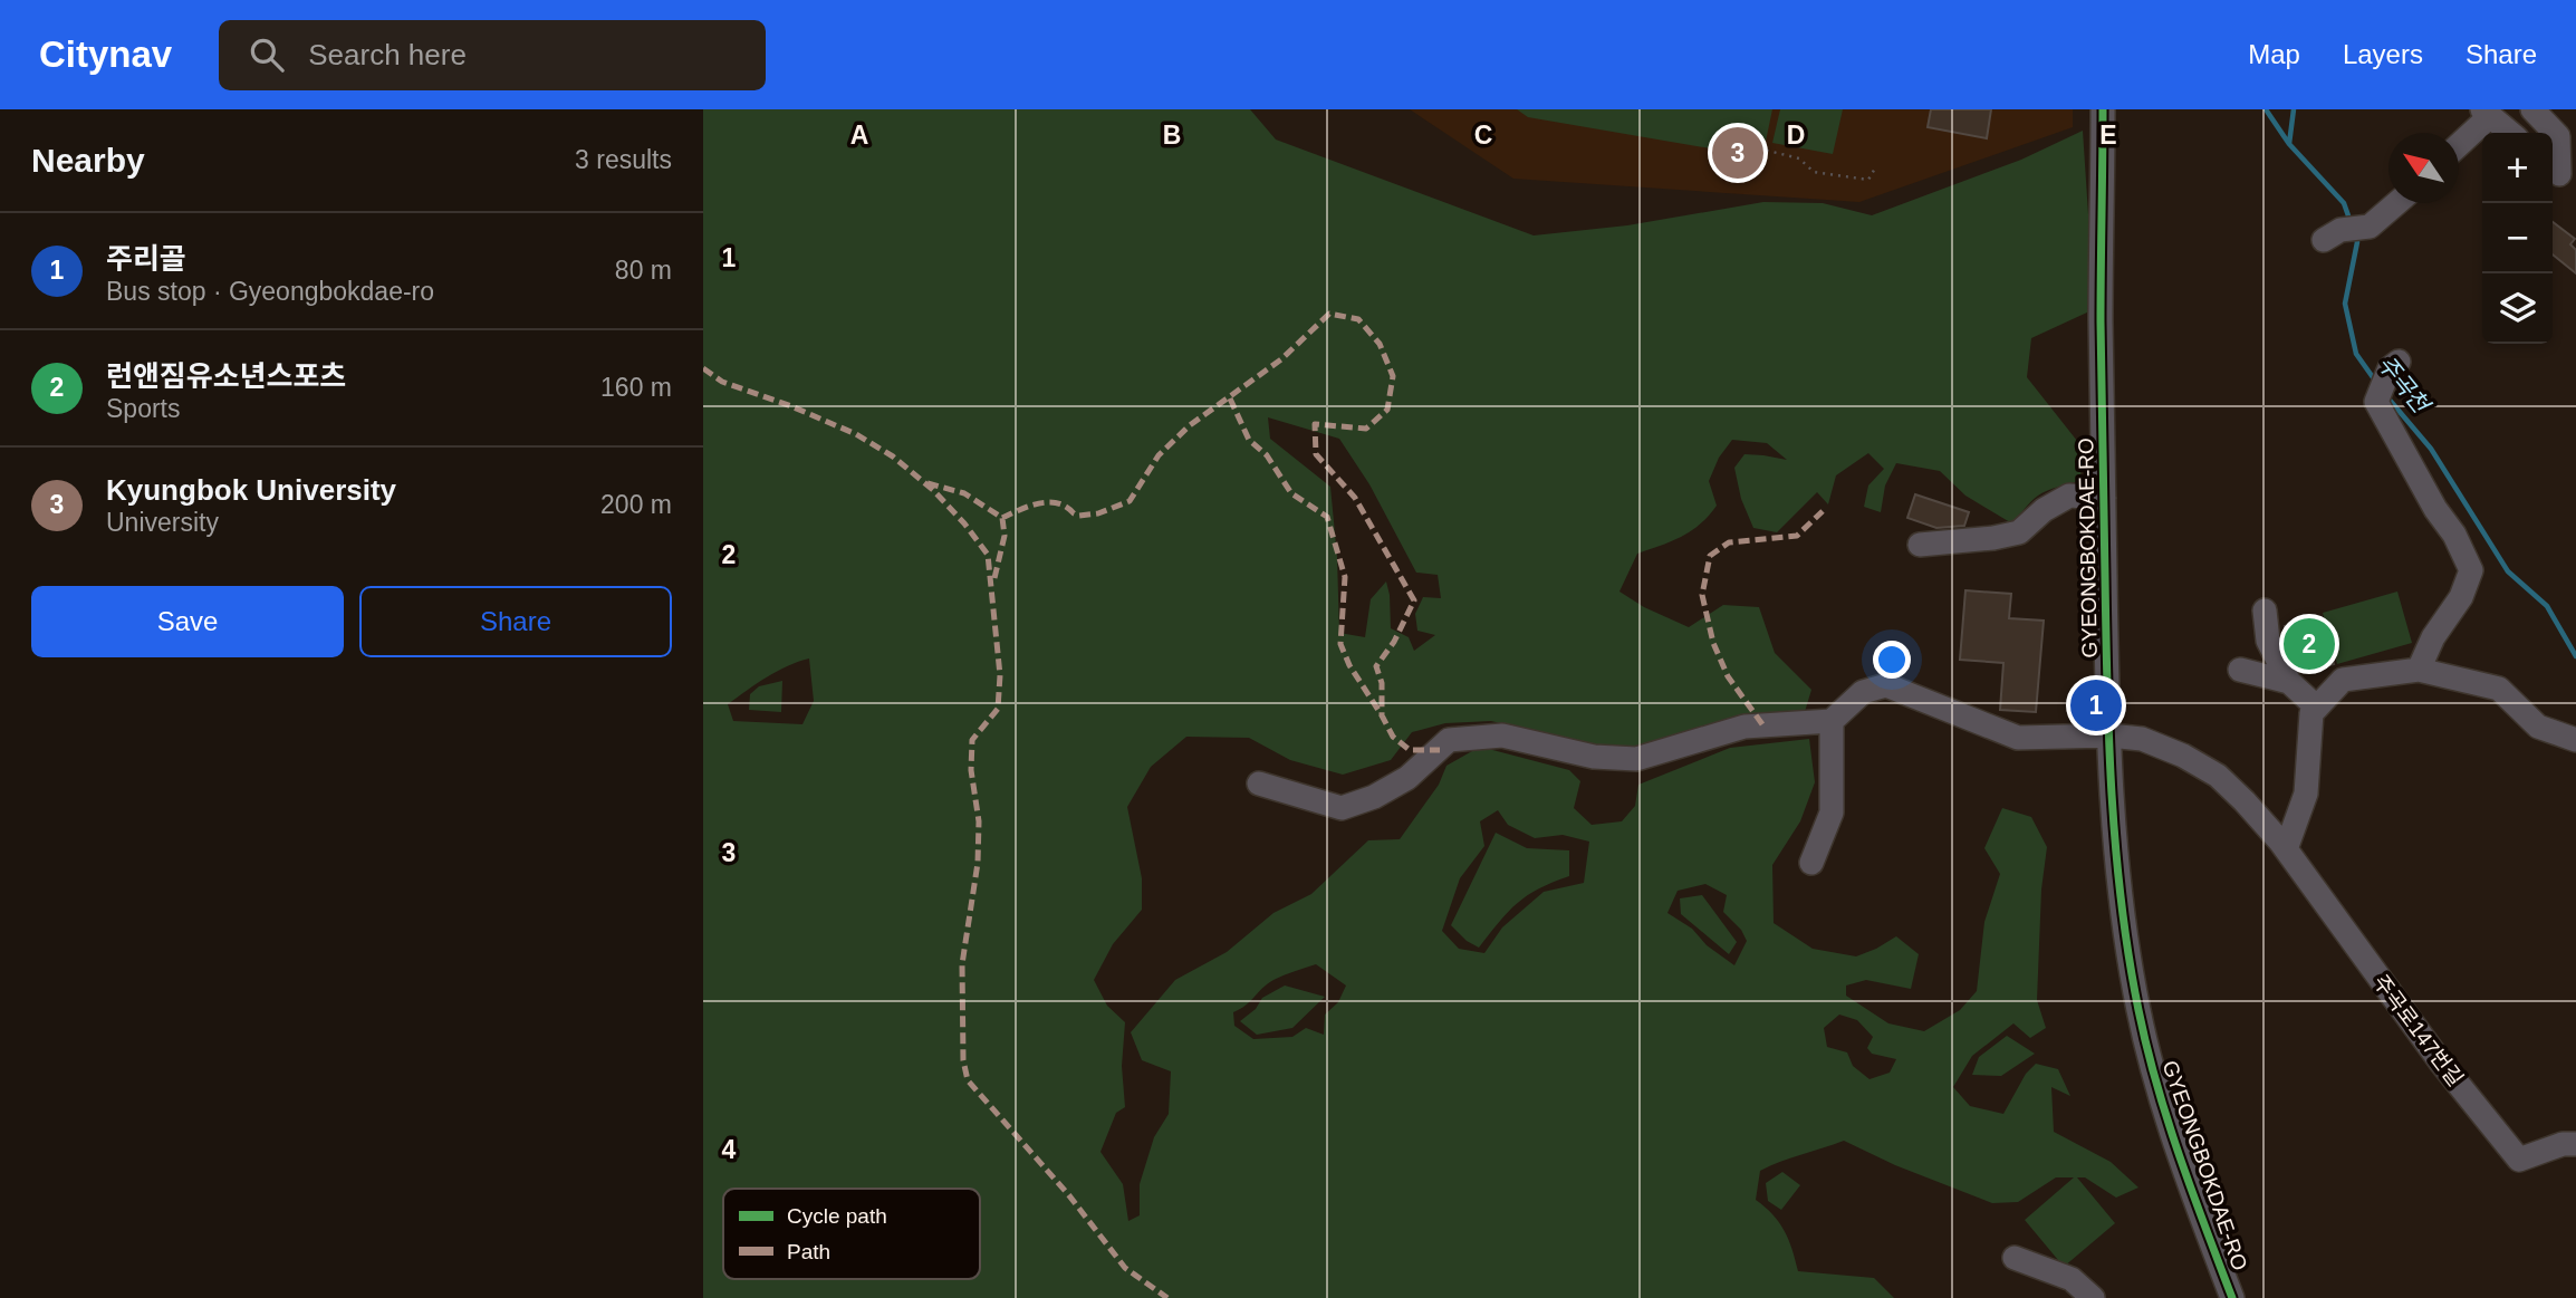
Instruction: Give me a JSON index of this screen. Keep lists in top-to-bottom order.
{
  "streets": {
    "street": ["GYEONGBOKDAE-RO", "주곡로147번길"]
  },
  "crossings": [
    ["GYEONGBOKDAE-RO", "주곡로147번길"]
  ],
  "water": ["주곡천"],
  "legend": ["Cycle path", "Path"],
  "north": "top left",
  "page": {
    "header": "Citynav",
    "search": "Search here",
    "nav": ["Map", "Layers", "Share"],
    "heading": ["Nearby", "3 results"],
    "pins": ["3", "2", "1"],
    "map_buttons": ["+", "−"],
    "list": [
      {
        "mark": "1",
        "name": "주리골",
        "note": "Bus stop · Gyeongbokdae-ro",
        "value": "80 m"
      },
      {
        "mark": "2",
        "name": "런앤짐유소년스포츠",
        "note": "Sports",
        "value": "160 m"
      },
      {
        "mark": "3",
        "name": "Kyungbok University",
        "note": "University",
        "value": "200 m"
      }
    ],
    "buttons": ["Save", "Share"]
  },
  "grid": {
    "columns": [
      "A",
      "B",
      "C",
      "D",
      "E"
    ],
    "rows": [
      "1",
      "2",
      "3",
      "4"
    ]
  }
}
